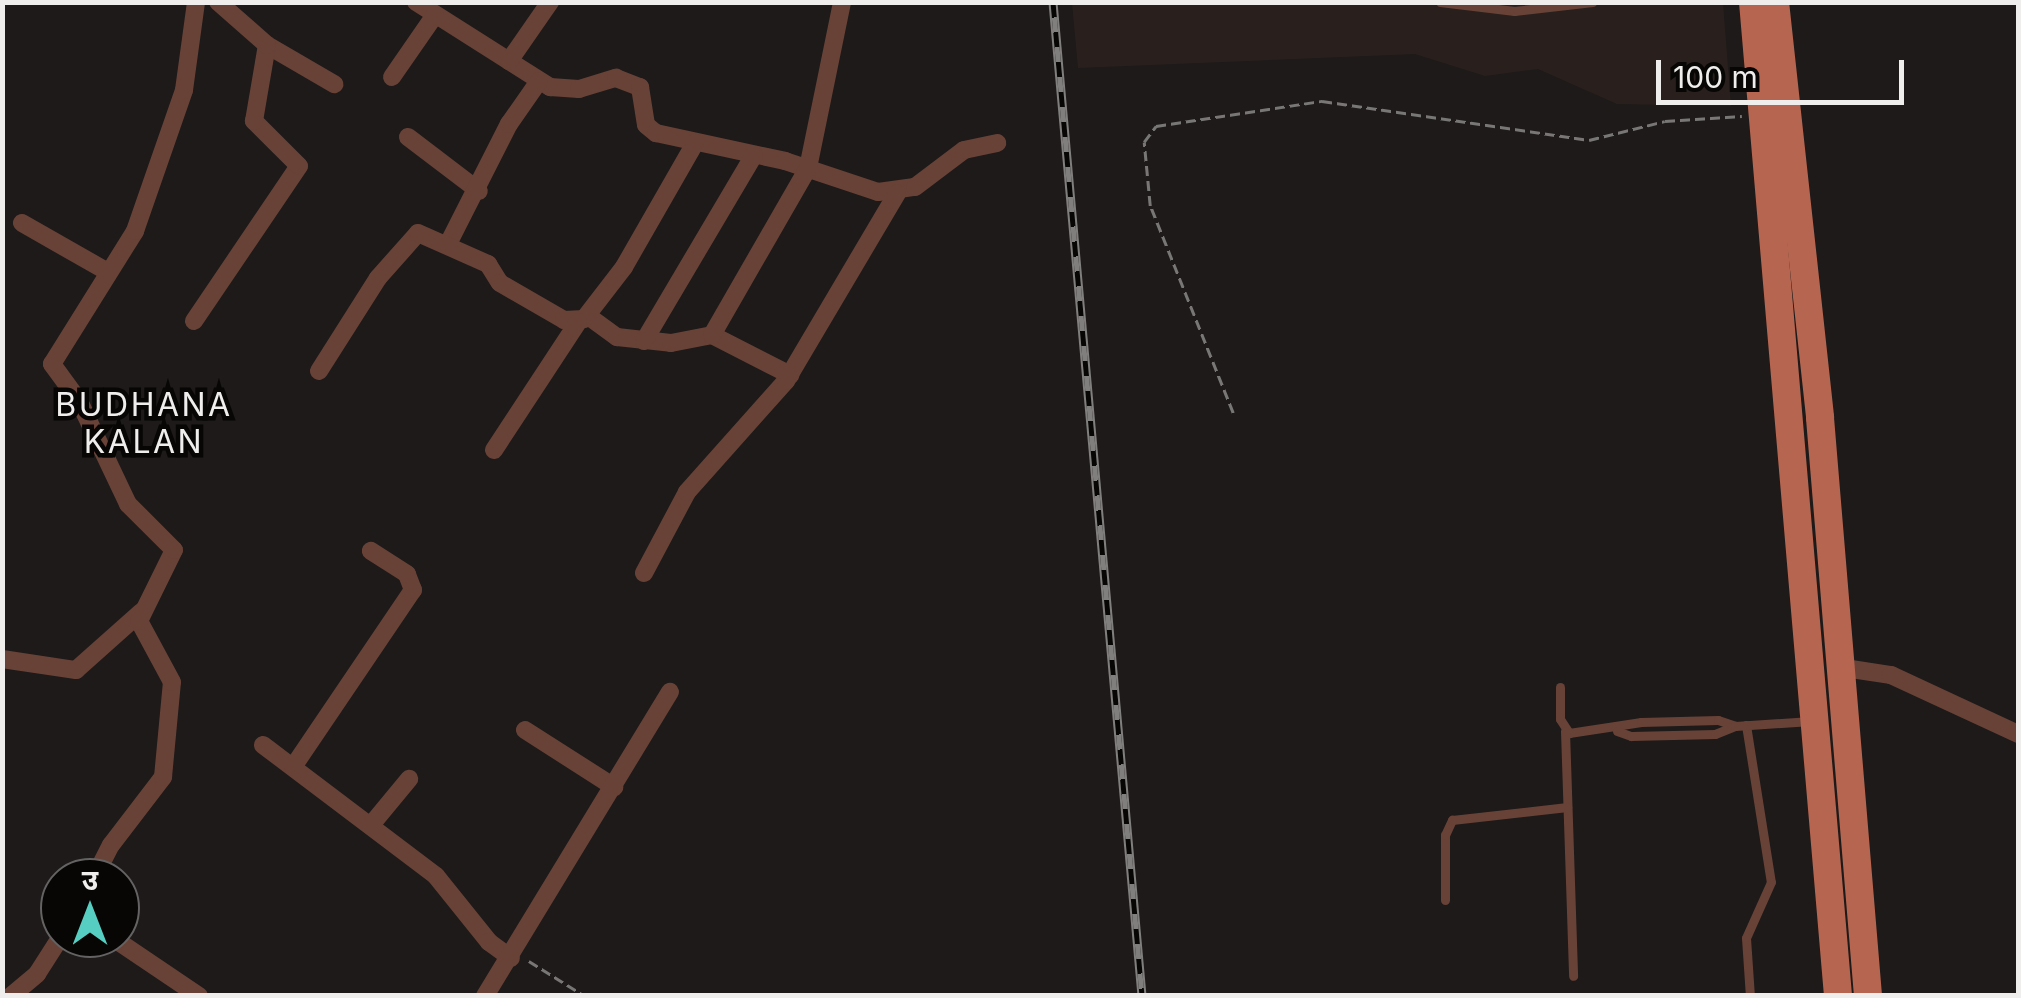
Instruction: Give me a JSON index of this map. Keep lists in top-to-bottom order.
{
  "districts": ["BUDHANA KALAN"],
  "scale_bar": "100 m",
  "north": "top"
}
